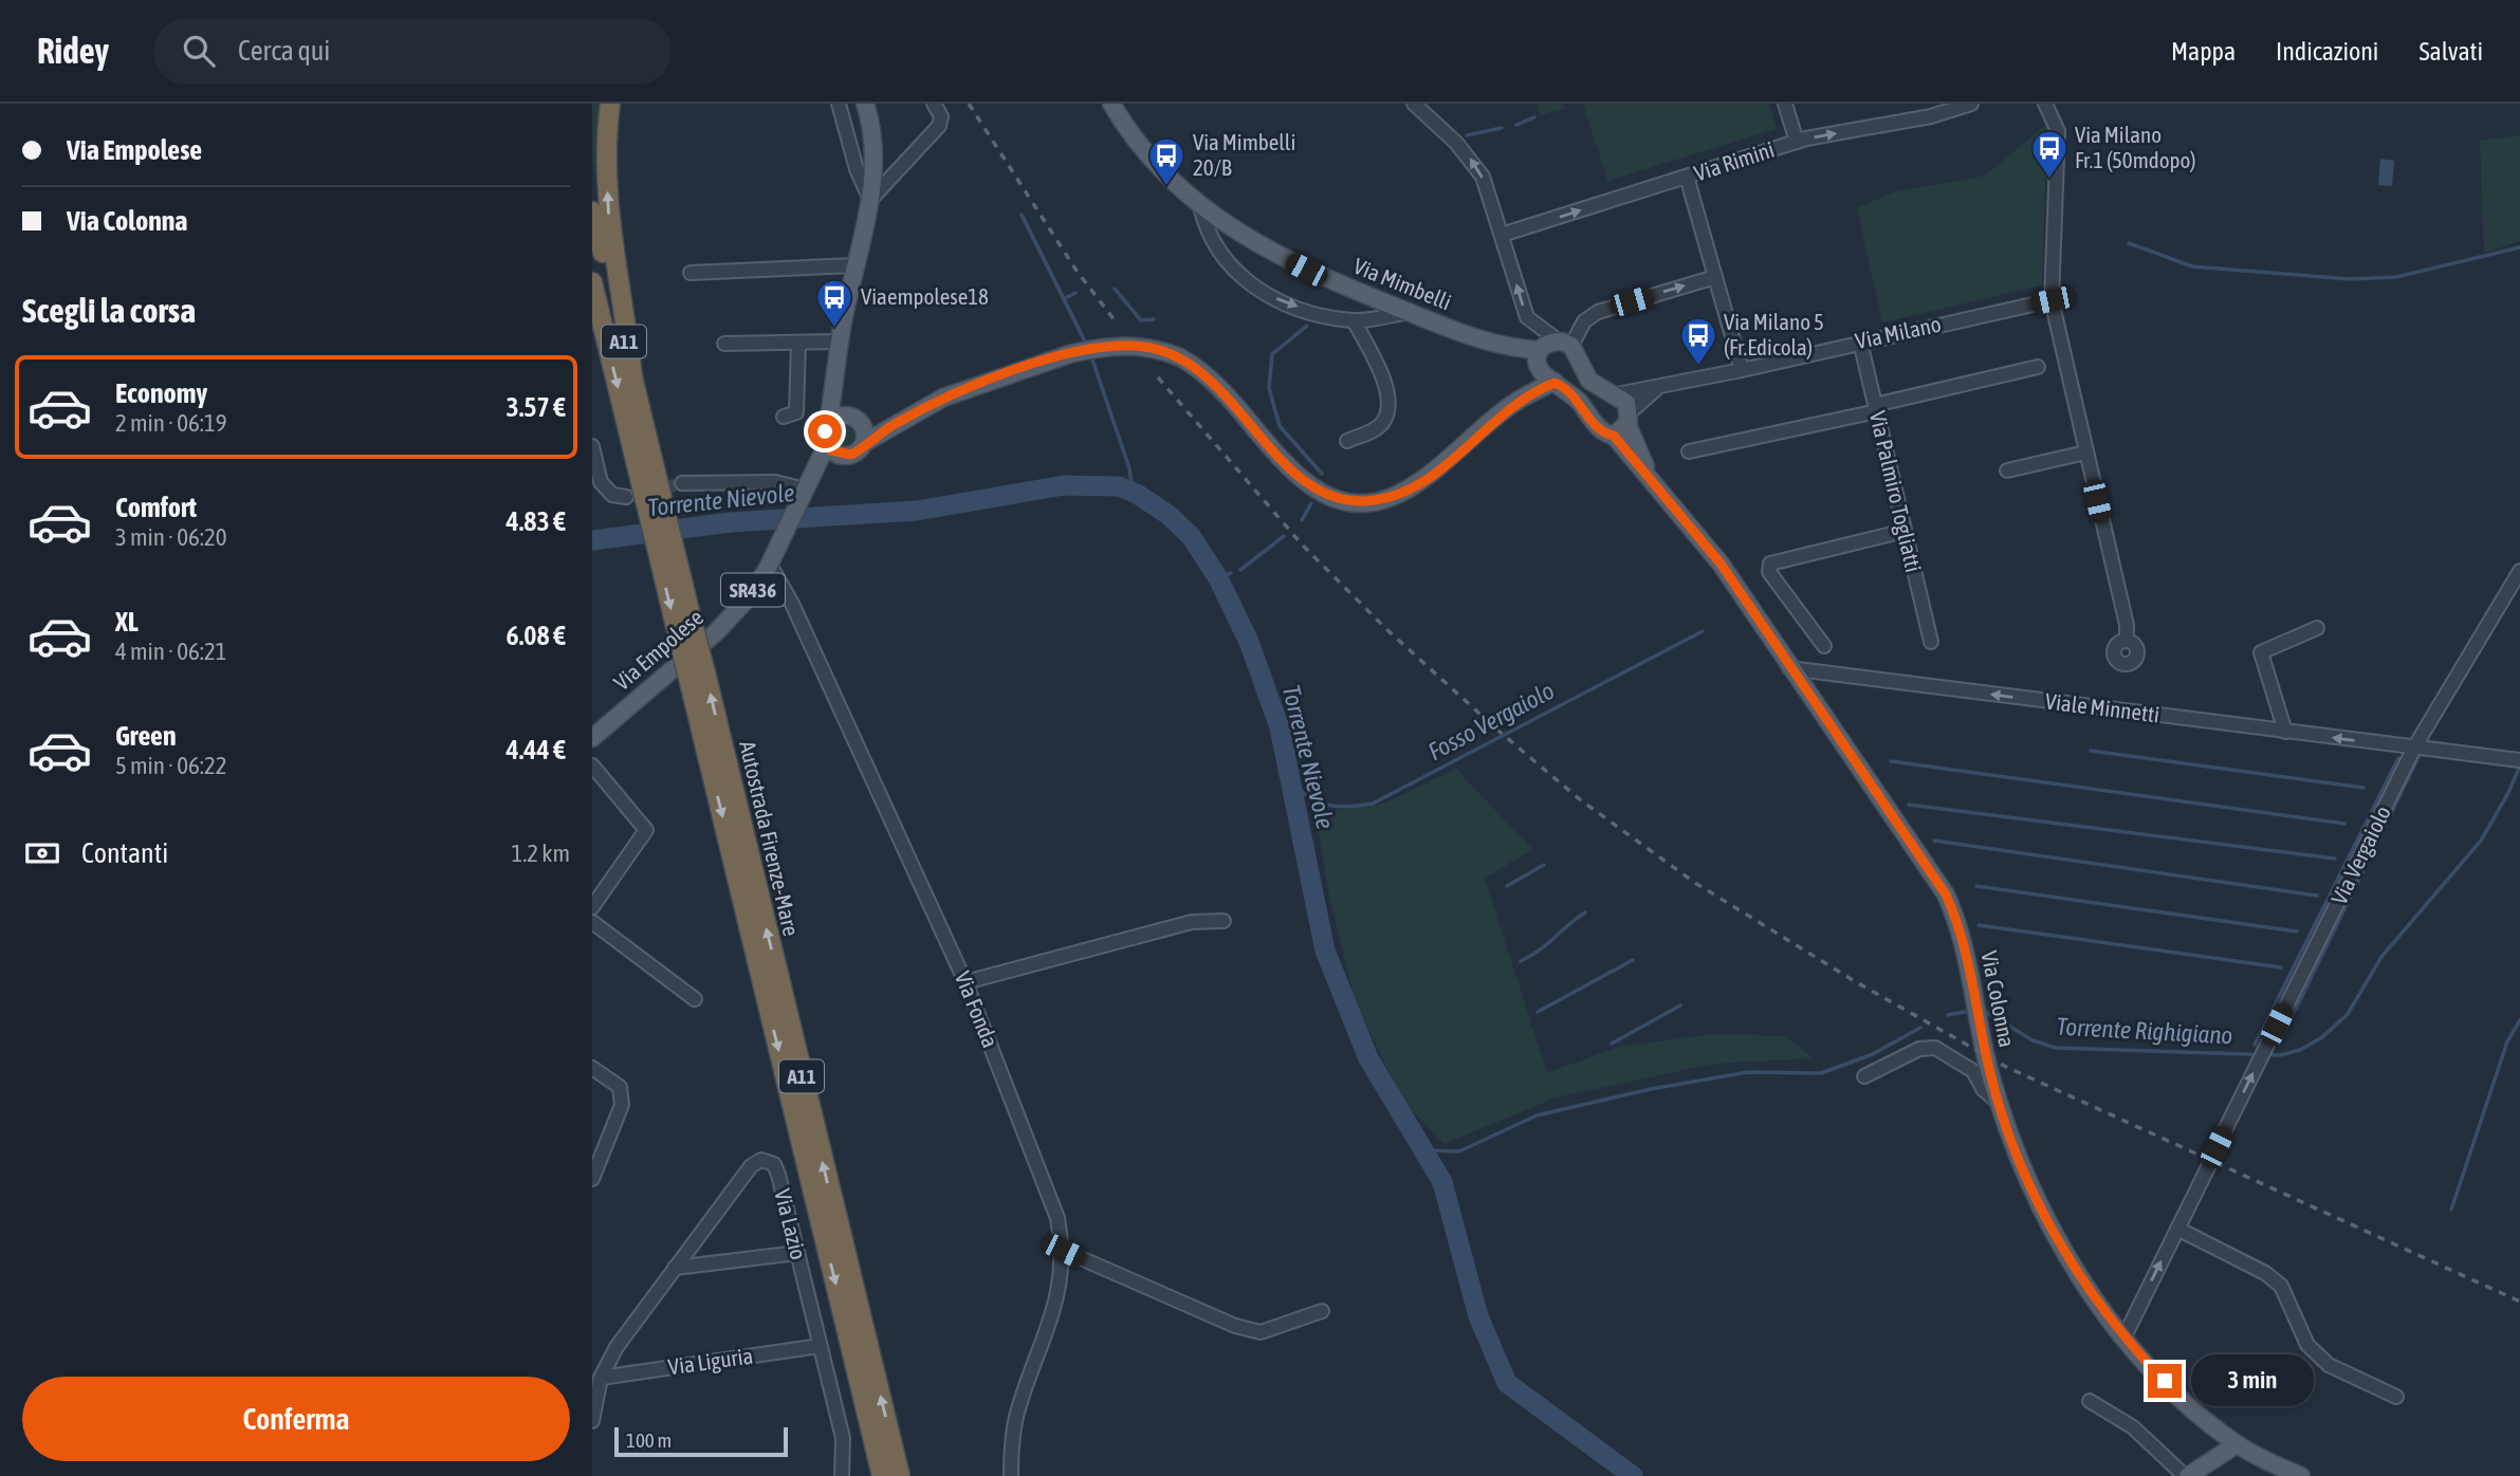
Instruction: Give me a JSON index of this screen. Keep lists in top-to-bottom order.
{
  "streets": {
    "highway": ["A11", "Autostrada Firenze-Mare"],
    "main road": [
      "Via Mimbelli",
      "SR436",
      "Via Empolese",
      "Via Colonna"
    ],
    "street": [
      "Via Rimini",
      "Via Milano",
      "Via Palmiro Togliatti",
      "Viale Minnetti",
      "Via Vergaiolo",
      "Via Fonda",
      "Via Lazio",
      "Via Liguria"
    ]
  },
  "crossings": [
    ["Via Milano", "Via Palmiro Togliatti"],
    ["Via Empolese", "Via Fonda"],
    ["Viale Minnetti", "Via Vergaiolo"],
    ["Viale Minnetti", "Via Colonna"],
    ["Via Lazio", "Via Liguria"]
  ],
  "one_way": ["Viale Minnetti", "Via Vergaiolo"],
  "water": ["Torrente Nievole", "Fosso Vergaiolo", "Torrente Righigiano"],
  "places": {
    "bus stop": [
      "Via Milano Fr.1 (50mdopo)",
      "Via Mimbelli 20/B",
      "Viaempolese18",
      "Via Milano 5 (Fr.Edicola)"
    ]
  },
  "scale_bar": "100 m",
  "page": {
    "header": "Ridey",
    "search": "Cerca qui",
    "nav": ["Mappa", "Indicazioni", "Salvati"],
    "banner": ["Via Empolese", "Via Colonna"],
    "heading": "Scegli la corsa",
    "list": [
      {
        "name": "Economy",
        "note": "2 min · 06:19",
        "value": "3.57 €"
      },
      {
        "name": "Comfort",
        "note": "3 min · 06:20",
        "value": "4.83 €"
      },
      {
        "name": "XL",
        "note": "4 min · 06:21",
        "value": "6.08 €"
      },
      {
        "name": "Green",
        "note": "5 min · 06:22",
        "value": "4.44 €"
      }
    ],
    "pay": ["Contanti", "1.2 km"],
    "bubble": "3 min",
    "buttons": "Conferma",
    "scale": "100 m"
  }
}
